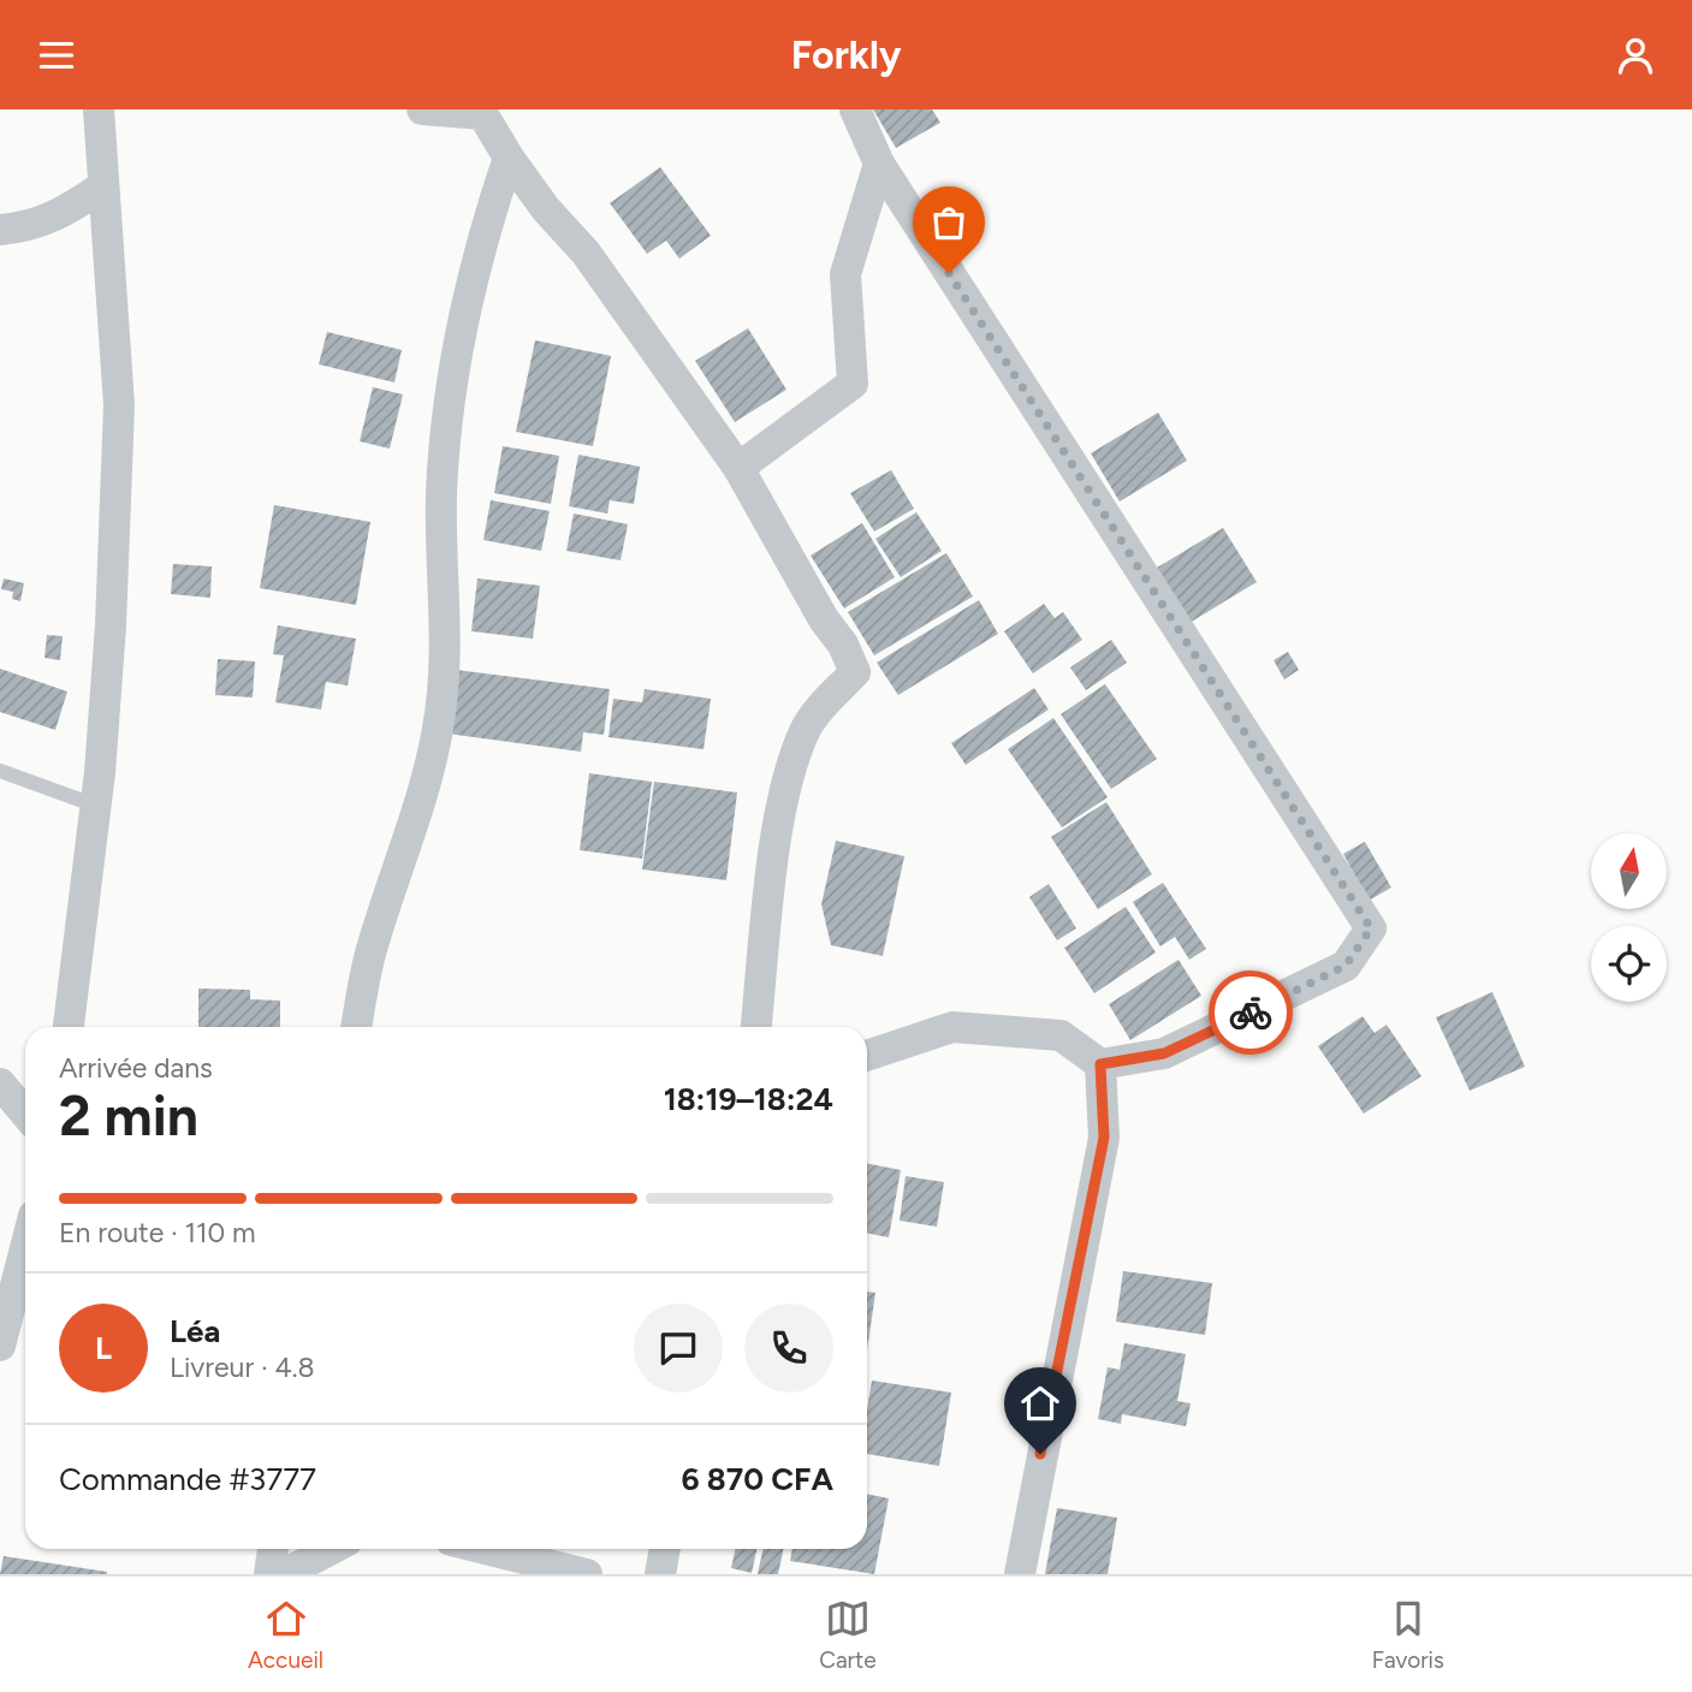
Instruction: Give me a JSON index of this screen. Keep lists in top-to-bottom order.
{
  "north": "top",
  "page": {
    "header": "Forkly",
    "heading": ["2 min", "Arrivée dans", "18:19–18:24"],
    "panel": [
      "Léa",
      "Livreur · 4.8",
      "Commande #3777",
      "6 870 CFA"
    ],
    "bar": "En route · 110 m",
    "round": "L",
    "tabs": ["Accueil", "Carte", "Favoris"]
  }
}
